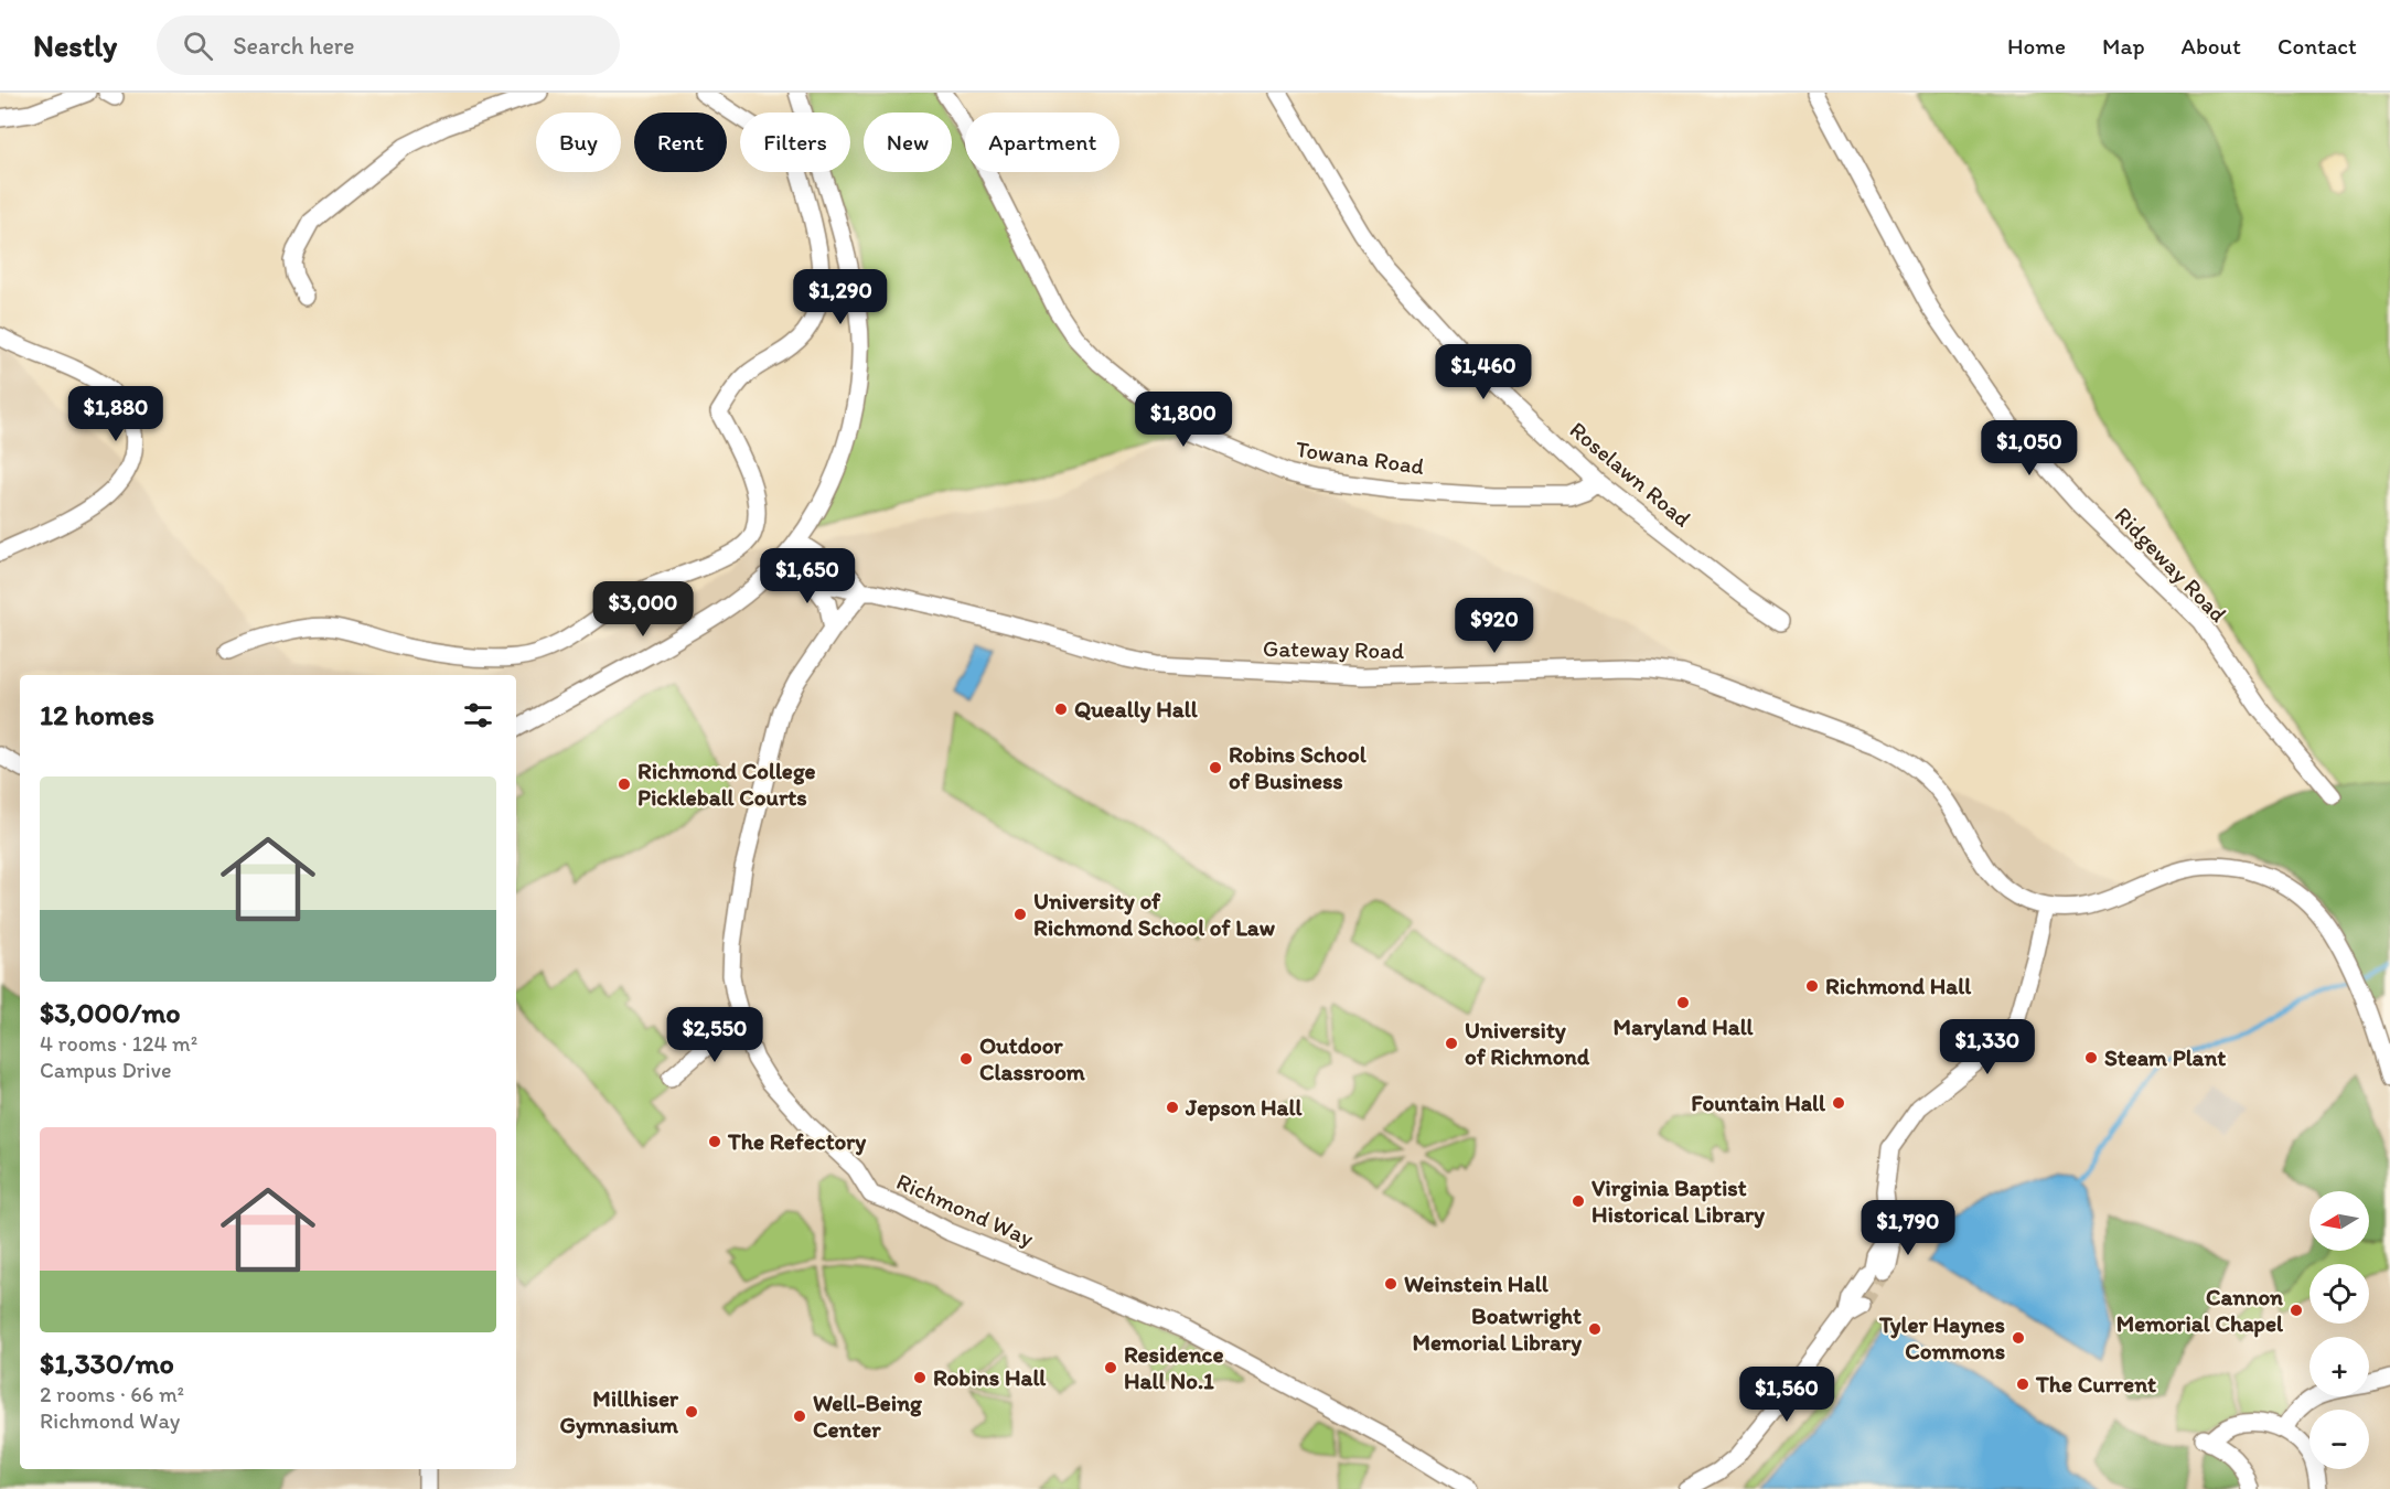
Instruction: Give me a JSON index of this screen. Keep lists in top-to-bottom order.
{
  "streets": {
    "street": [
      "Towana Road",
      "Roselawn Road",
      "Ridgeway Road",
      "Gateway Road",
      "Richmond Way"
    ]
  },
  "crossings": [
    ["Towana Road", "Roselawn Road"],
    ["Gateway Road", "Richmond Way"]
  ],
  "places": [
    "Queally Hall",
    "Robins School of Business",
    "Richmond College Pickleball Courts",
    "University of Richmond School of Law",
    "Richmond Hall",
    "Maryland Hall",
    "University of Richmond",
    "Steam Plant",
    "Outdoor Classroom",
    "Fountain Hall",
    "Jepson Hall",
    "The Refectory",
    "Virginia Baptist Historical Library",
    "Weinstein Hall",
    "Cannon Memorial Chapel",
    "Boatwright Memorial Library",
    "Tyler Haynes Commons",
    "Residence Hall No.1",
    "Robins Hall",
    "The Current",
    "Millhiser Gymnasium",
    "Well-Being Center"
  ],
  "north": "left",
  "page": {
    "header": "Nestly",
    "search": "Search here",
    "nav": [
      "Home",
      "Map",
      "About",
      "Contact"
    ],
    "chip": [
      "Buy",
      "Rent",
      "Filters",
      "New",
      "Apartment"
    ],
    "price": [
      "$1,290",
      "$1,460",
      "$1,880",
      "$1,800",
      "$1,050",
      "$1,650",
      "$3,000",
      "$920",
      "$2,550",
      "$1,330",
      "$1,790",
      "$1,560"
    ],
    "heading": "12 homes",
    "list": [
      {
        "name": "$3,000/mo",
        "note": "4 rooms · 124 m² · Campus Drive"
      },
      {
        "name": "$1,330/mo",
        "note": "2 rooms · 66 m² · Richmond Way"
      }
    ],
    "map_buttons": ["+", "−"]
  }
}
